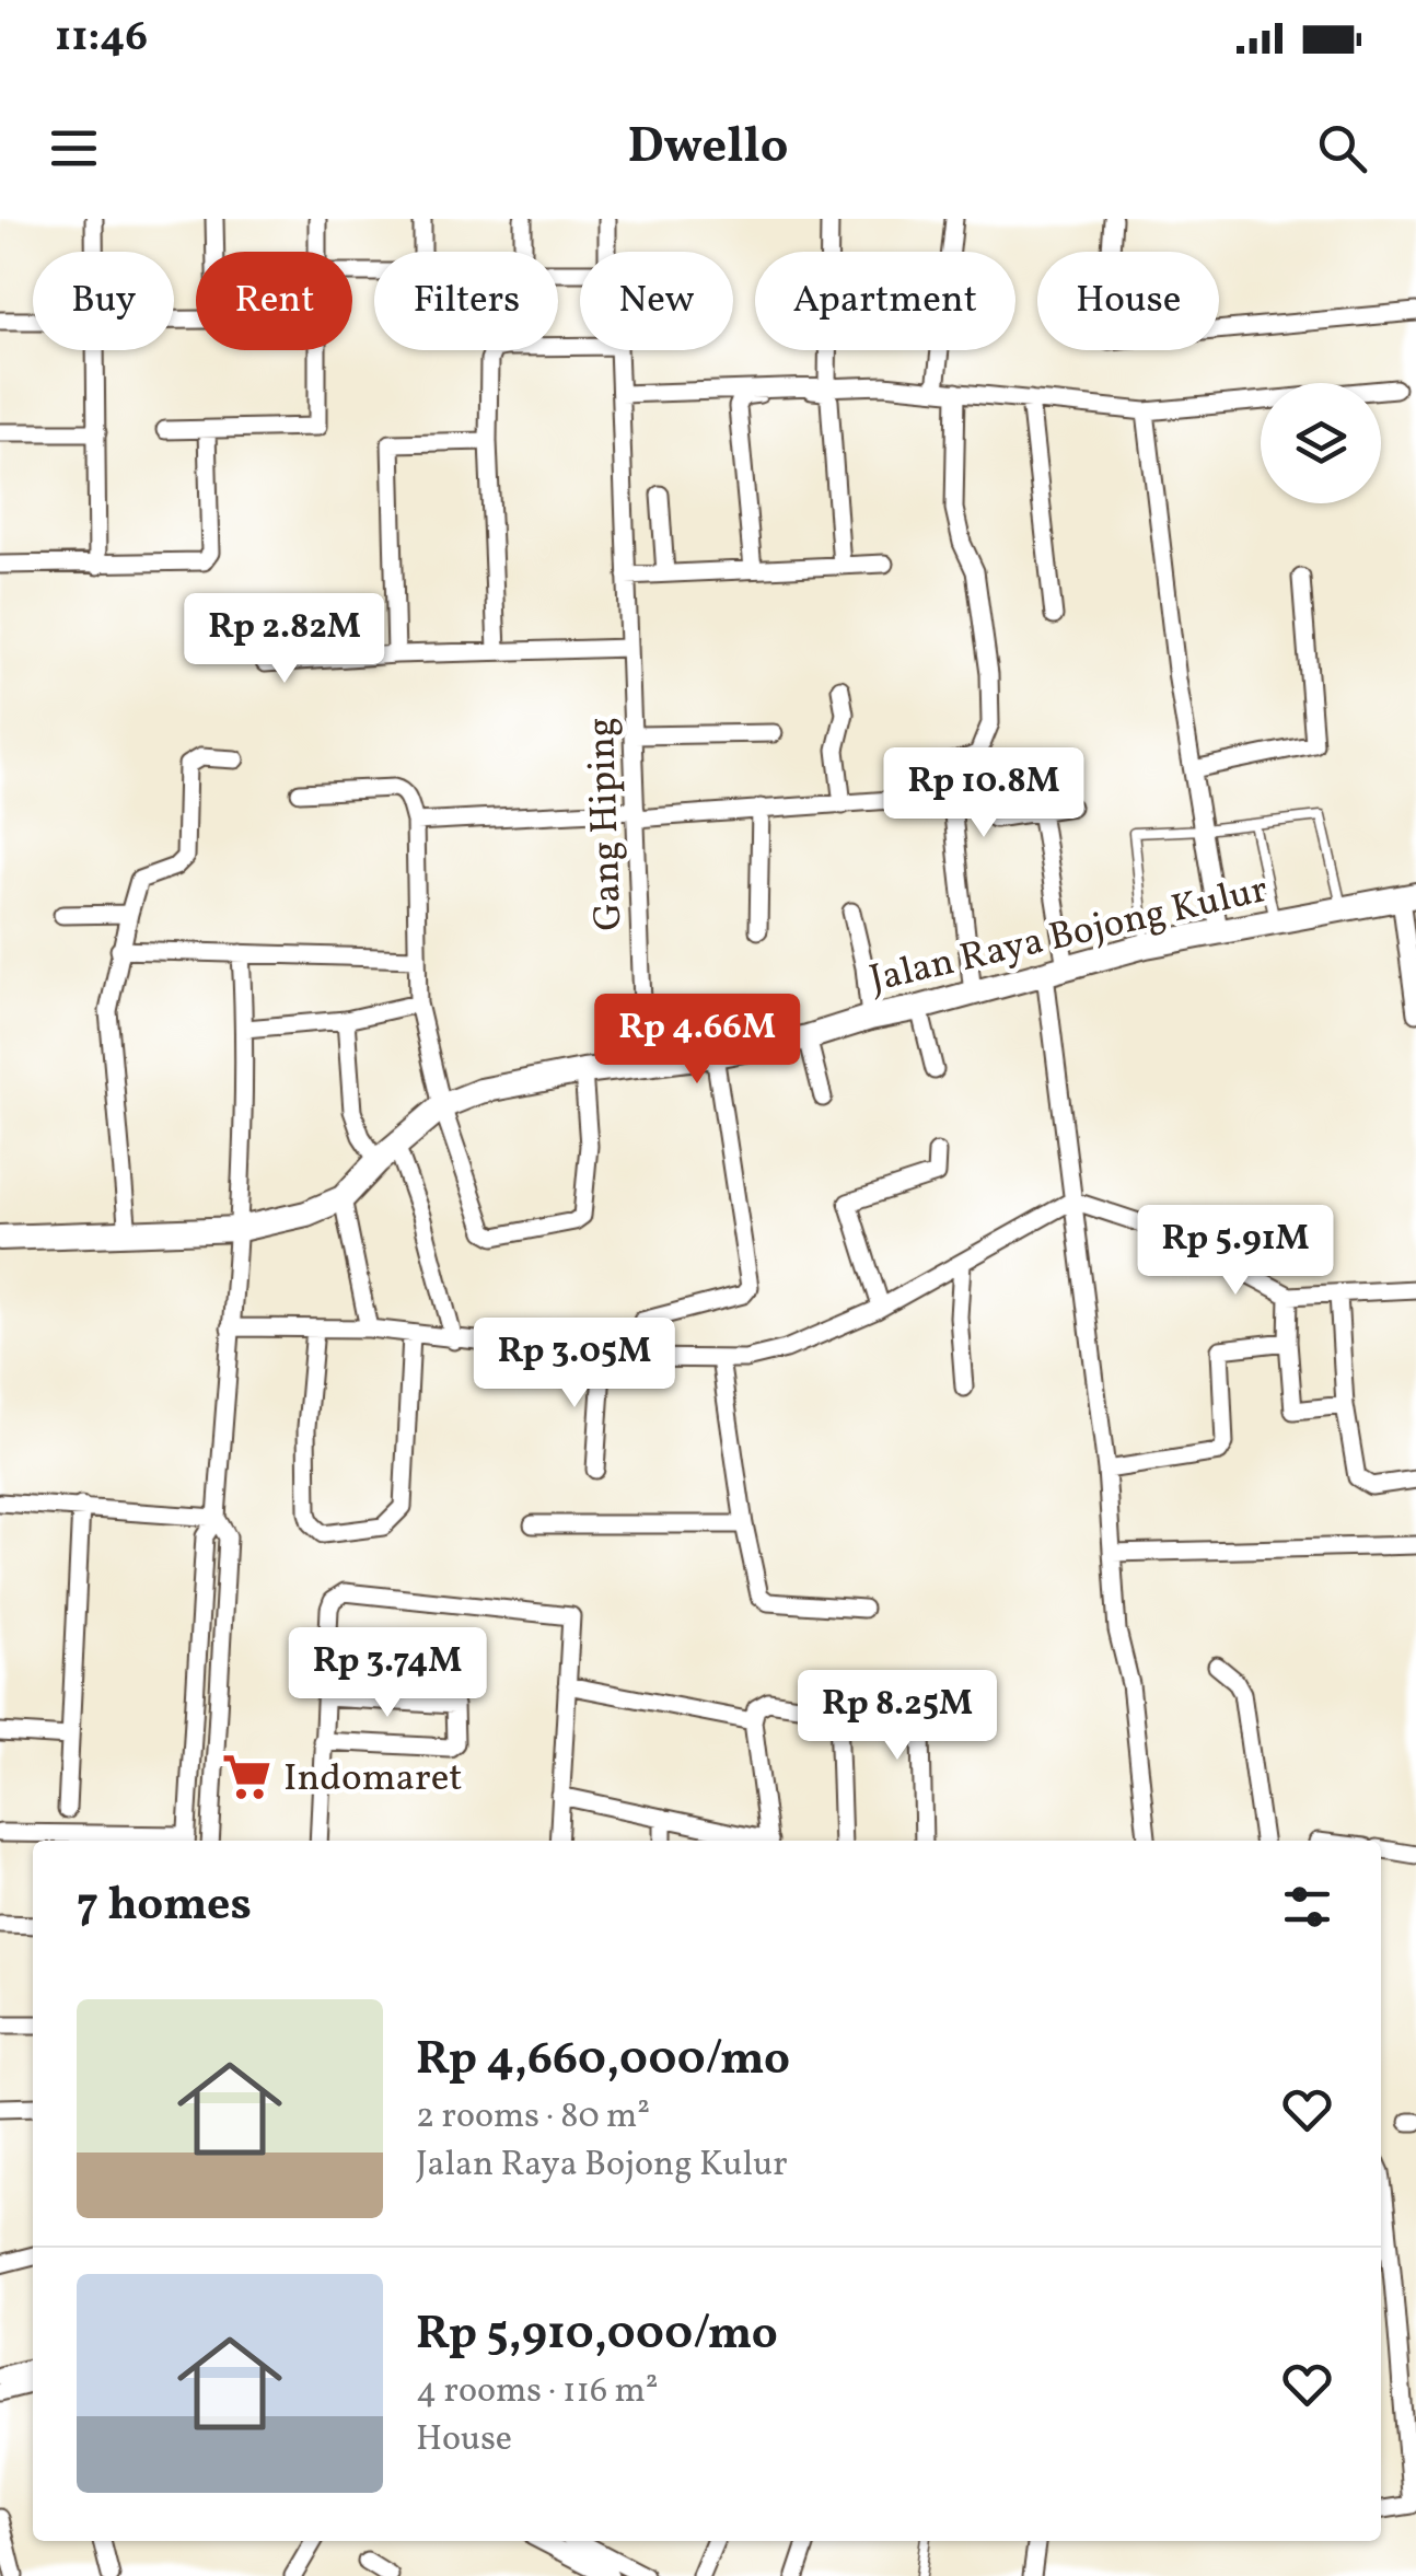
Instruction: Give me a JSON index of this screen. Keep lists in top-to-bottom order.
{
  "streets": {
    "main road": ["Jalan Raya Bojong Kulur"],
    "street": ["Gang Hiping"]
  },
  "crossings": [
    ["Gang Hiping", "Jalan Raya Bojong Kulur"]
  ],
  "places": {
    "supermarket": ["Indomaret"]
  },
  "page": {
    "status": "11:46",
    "header": "Dwello",
    "chip": [
      "Buy",
      "Rent",
      "Filters",
      "New",
      "Apartment",
      "House"
    ],
    "price": [
      "Rp 2.82M",
      "Rp 10.8M",
      "Rp 4.66M",
      "Rp 5.91M",
      "Rp 3.05M",
      "Rp 3.74M",
      "Rp 8.25M"
    ],
    "heading": "7 homes",
    "list": [
      {
        "name": "Rp 4,660,000/mo",
        "note": "2 rooms · 80 m² · Jalan Raya Bojong Kulur"
      },
      {
        "name": "Rp 5,910,000/mo",
        "note": "4 rooms · 116 m² · House"
      }
    ]
  }
}
